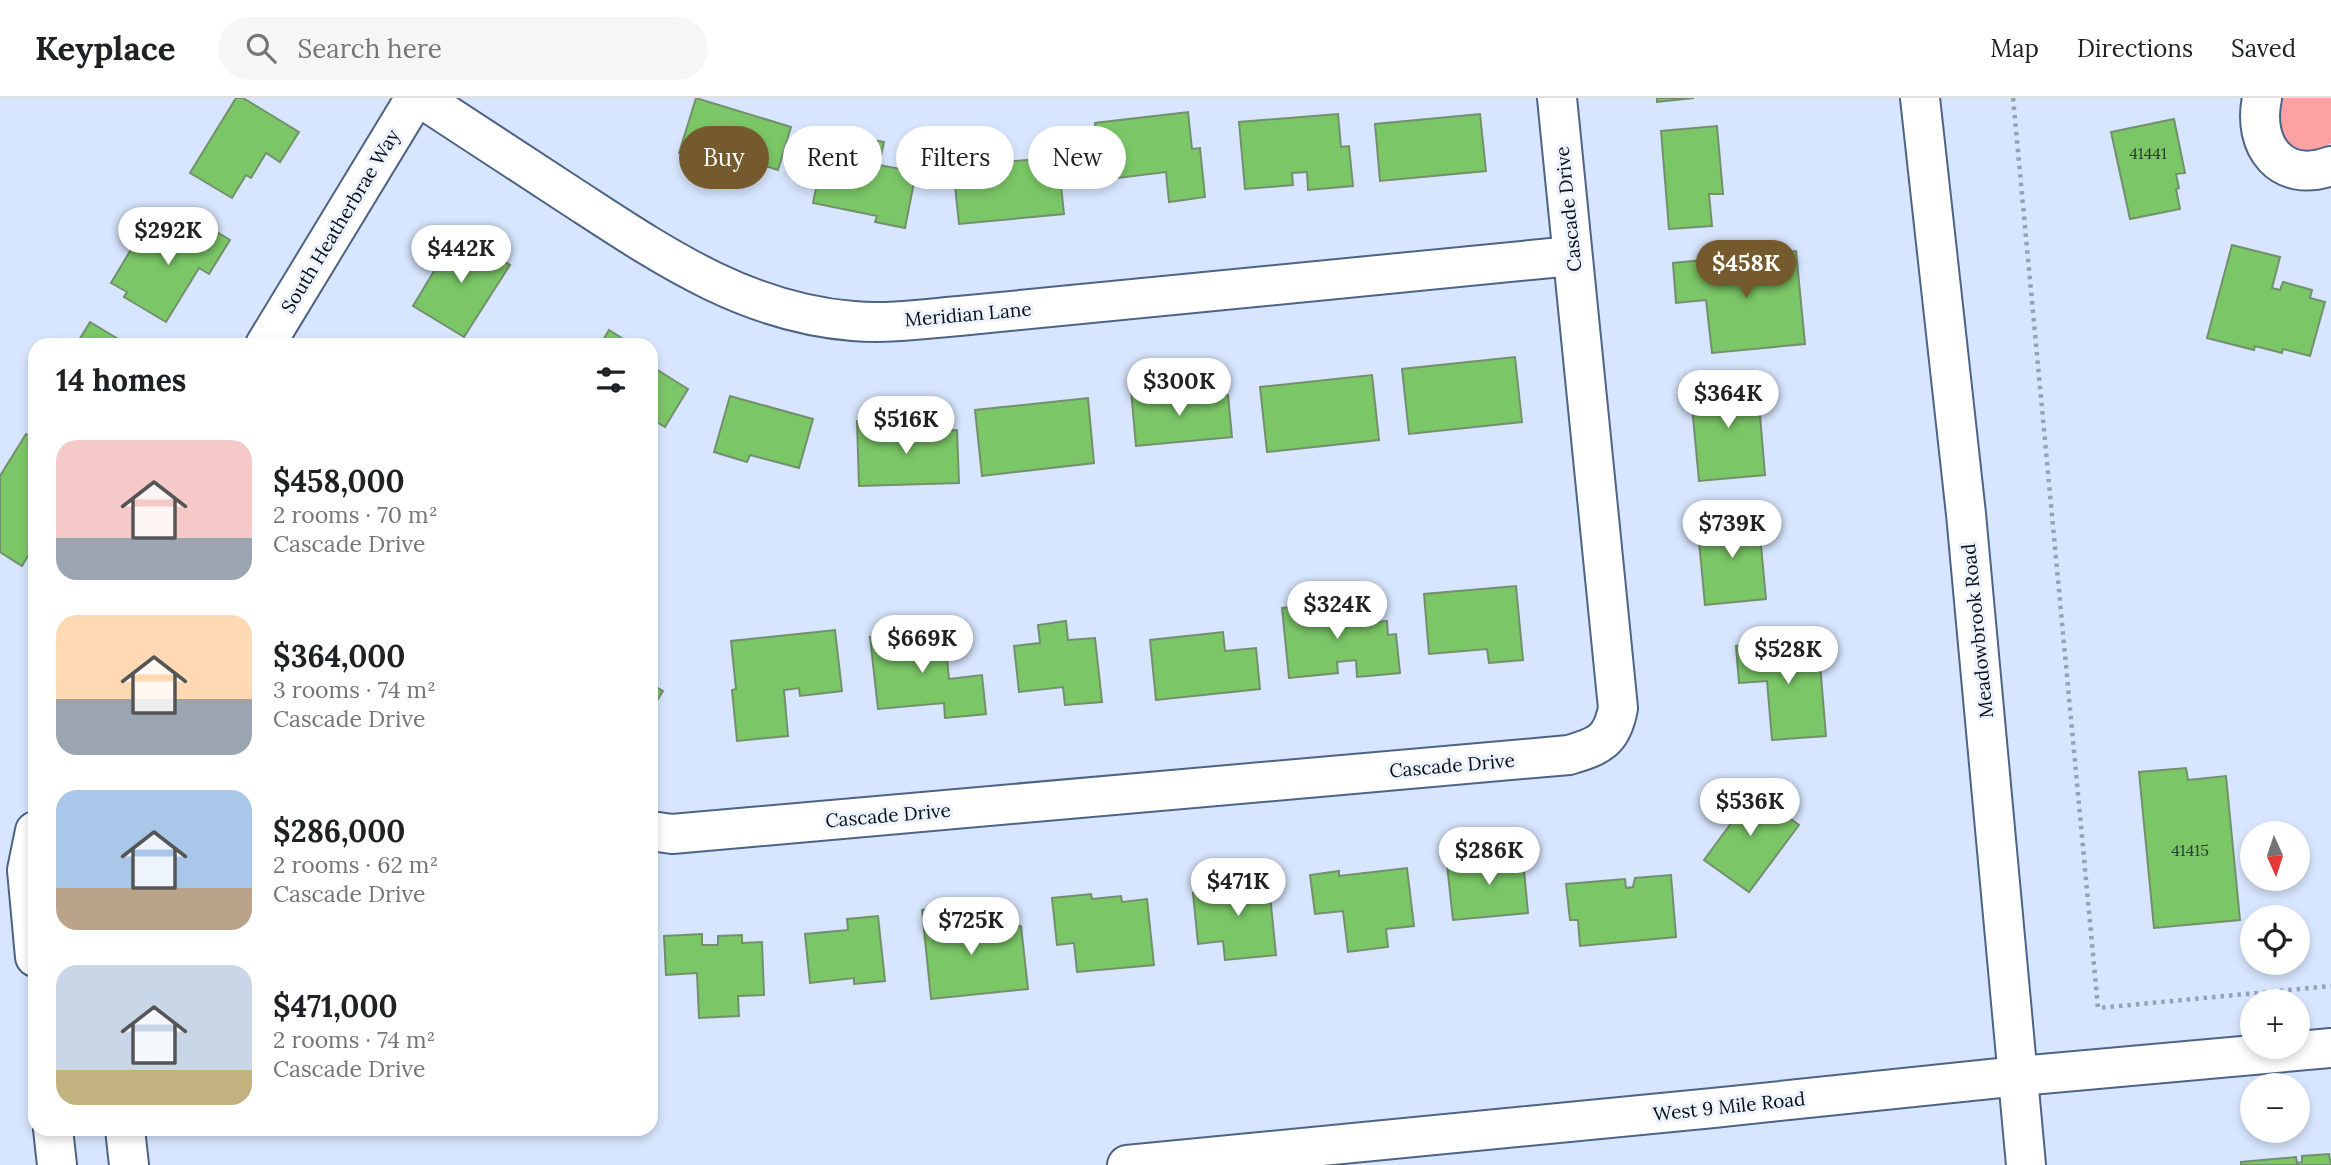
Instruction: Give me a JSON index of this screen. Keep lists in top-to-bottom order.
{
  "streets": {
    "street": [
      "Cascade Drive",
      "South Heatherbrae Way",
      "Meridian Lane",
      "Meadowbrook Road",
      "West 9 Mile Road"
    ]
  },
  "crossings": [
    ["Cascade Drive", "Meridian Lane"],
    ["Meadowbrook Road", "West 9 Mile Road"]
  ],
  "house_numbers": ["41441", "41415"],
  "north": "bottom",
  "page": {
    "header": "Keyplace",
    "search": "Search here",
    "nav": ["Map", "Directions", "Saved"],
    "chip": [
      "Buy",
      "Rent",
      "Filters",
      "New"
    ],
    "price": [
      "$292K",
      "$442K",
      "$458K",
      "$300K",
      "$364K",
      "$516K",
      "$739K",
      "$324K",
      "$669K",
      "$528K",
      "$536K",
      "$286K",
      "$471K",
      "$725K"
    ],
    "heading": "14 homes",
    "list": [
      {
        "name": "$458,000",
        "note": "2 rooms · 70 m² · Cascade Drive"
      },
      {
        "name": "$364,000",
        "note": "3 rooms · 74 m² · Cascade Drive"
      },
      {
        "name": "$286,000",
        "note": "2 rooms · 62 m² · Cascade Drive"
      },
      {
        "name": "$471,000",
        "note": "2 rooms · 74 m² · Cascade Drive"
      }
    ],
    "map_buttons": ["+", "−"]
  }
}
